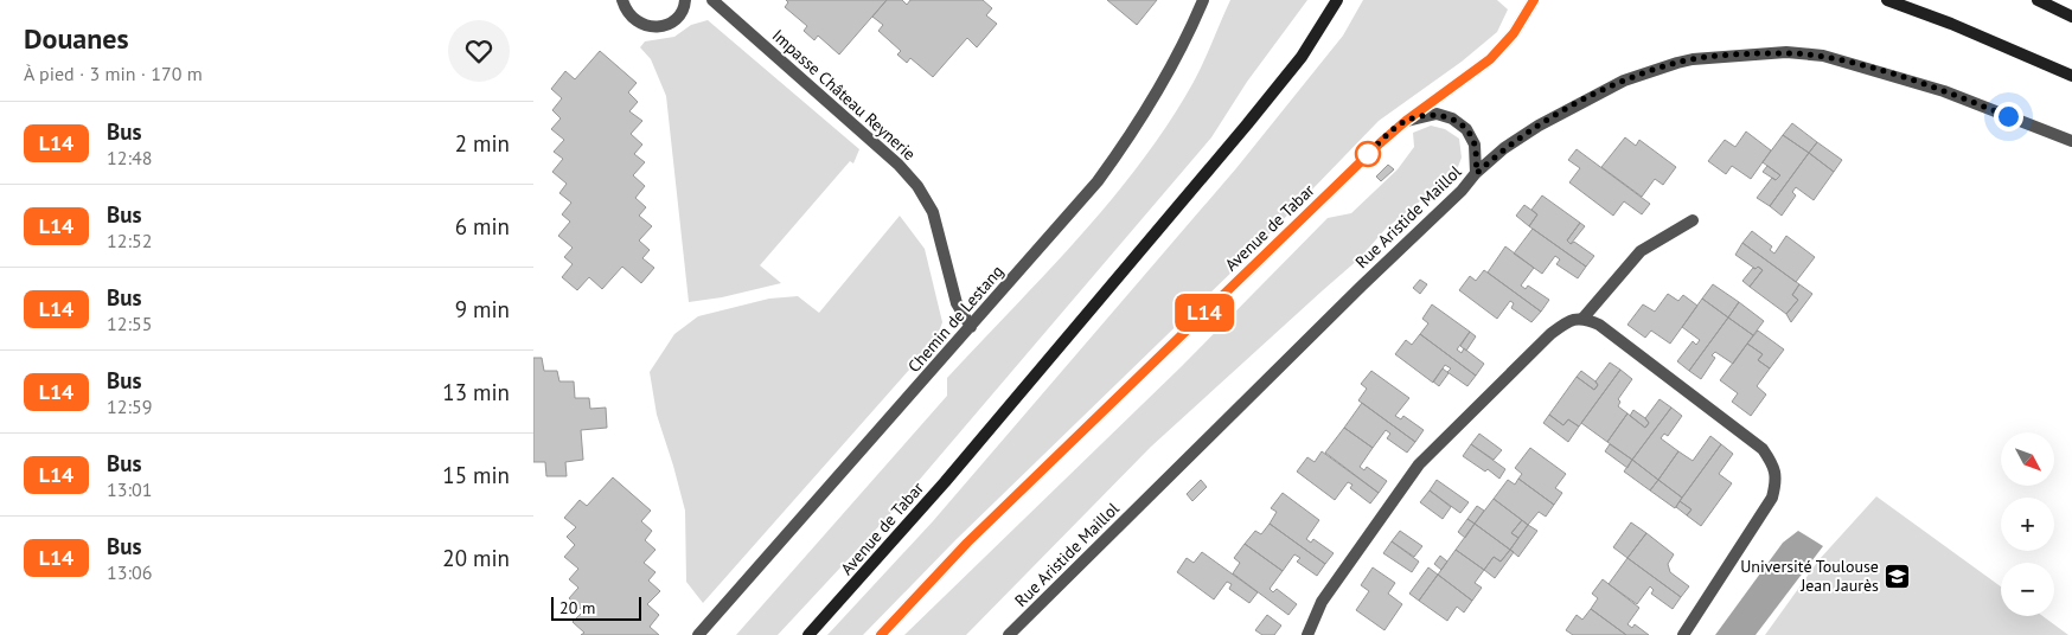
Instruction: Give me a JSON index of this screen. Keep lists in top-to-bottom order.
{
  "streets": {
    "main road": ["Avenue de Tabar"],
    "street": ["Impasse Château Reynerie", "Rue Aristide Maillol", "Chemin de Lestang"]
  },
  "crossings": [
    ["Impasse Château Reynerie", "Chemin de Lestang"]
  ],
  "places": {
    "school or university": ["Université Toulouse Jean Jaurès"]
  },
  "lines": ["bus line L14"],
  "scale_bar": "20 m",
  "north": "bottom right",
  "page": {
    "heading": ["Douanes", "À pied · 3 min · 170 m"],
    "on_map": "L14",
    "list": [
      {
        "mark": "L14",
        "name": "Bus",
        "note": "12:48",
        "value": "2 min"
      },
      {
        "mark": "L14",
        "name": "Bus",
        "note": "12:52",
        "value": "6 min"
      },
      {
        "mark": "L14",
        "name": "Bus",
        "note": "12:55",
        "value": "9 min"
      },
      {
        "mark": "L14",
        "name": "Bus",
        "note": "12:59",
        "value": "13 min"
      },
      {
        "mark": "L14",
        "name": "Bus",
        "note": "13:01",
        "value": "15 min"
      },
      {
        "mark": "L14",
        "name": "Bus",
        "note": "13:06",
        "value": "20 min"
      }
    ],
    "map_buttons": ["+", "−"],
    "scale": "20 m"
  }
}
